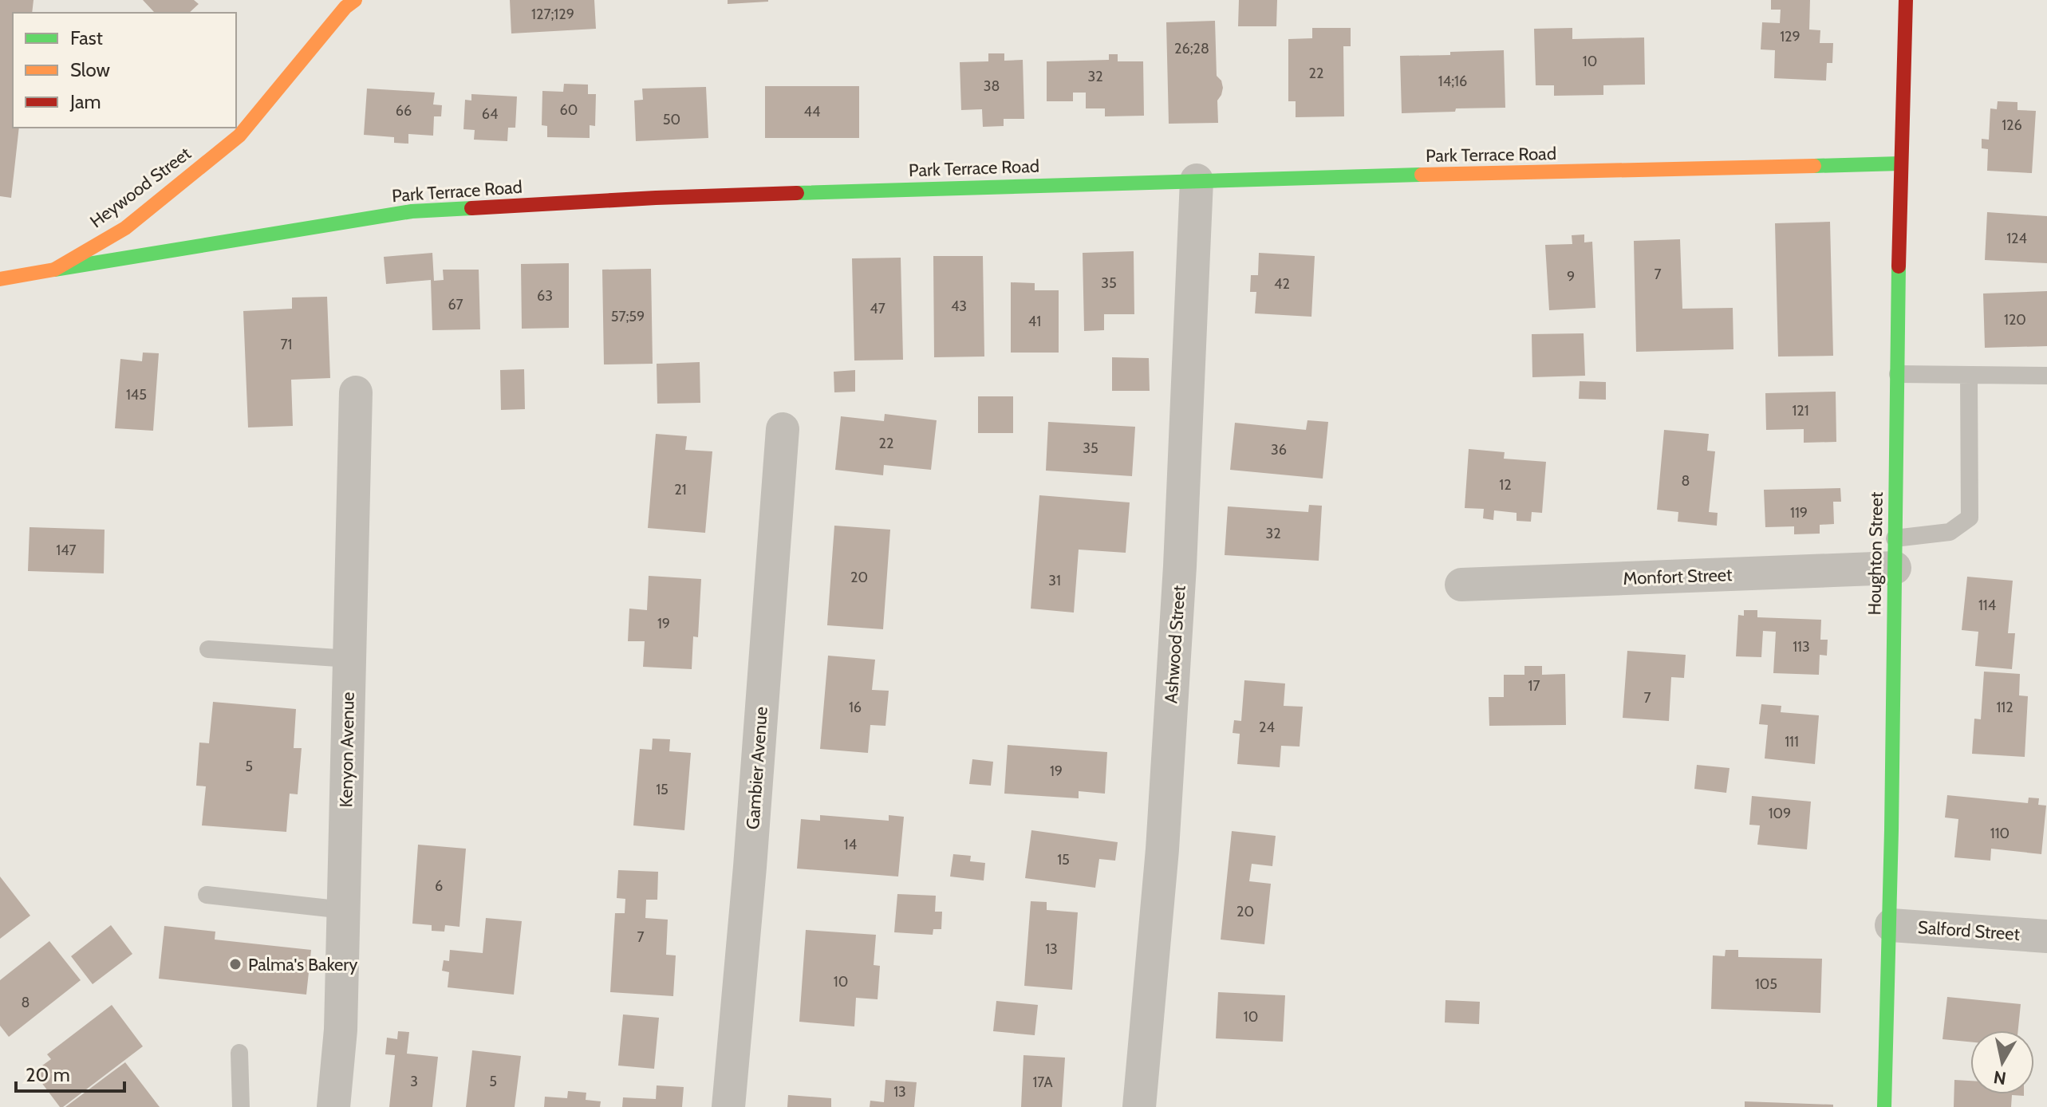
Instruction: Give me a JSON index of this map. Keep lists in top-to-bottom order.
{
  "streets": {
    "street": [
      "Park Terrace Road",
      "Heywood Street",
      "Houghton Street",
      "Monfort Street",
      "Ashwood Street",
      "Kenyon Avenue",
      "Gambier Avenue",
      "Salford Street"
    ]
  },
  "crossings": [
    ["Park Terrace Road", "Heywood Street"],
    ["Park Terrace Road", "Houghton Street"],
    ["Park Terrace Road", "Ashwood Street"],
    ["Houghton Street", "Monfort Street"],
    ["Houghton Street", "Salford Street"]
  ],
  "places": ["Palma's Bakery"],
  "house_numbers": [
    "127;129",
    "129",
    "26;28",
    "10",
    "22",
    "32",
    "14;16",
    "38",
    "60",
    "66",
    "44",
    "64",
    "50",
    "126",
    "124",
    "7",
    "9",
    "35",
    "42",
    "63",
    "67",
    "43",
    "47",
    "57;59",
    "120",
    "41",
    "71",
    "145",
    "121",
    "22",
    "35",
    "36",
    "8",
    "12",
    "21",
    "119",
    "32",
    "147",
    "20",
    "31",
    "114",
    "19",
    "113",
    "17",
    "7",
    "16",
    "112",
    "24",
    "111",
    "5",
    "19",
    "15",
    "109",
    "110",
    "14",
    "15",
    "6",
    "20",
    "7",
    "13",
    "10",
    "105",
    "8",
    "10",
    "3",
    "5",
    "17A",
    "13"
  ],
  "legend": ["Fast", "Slow", "Jam"],
  "scale_bar": "20 m",
  "north": "bottom"
}
